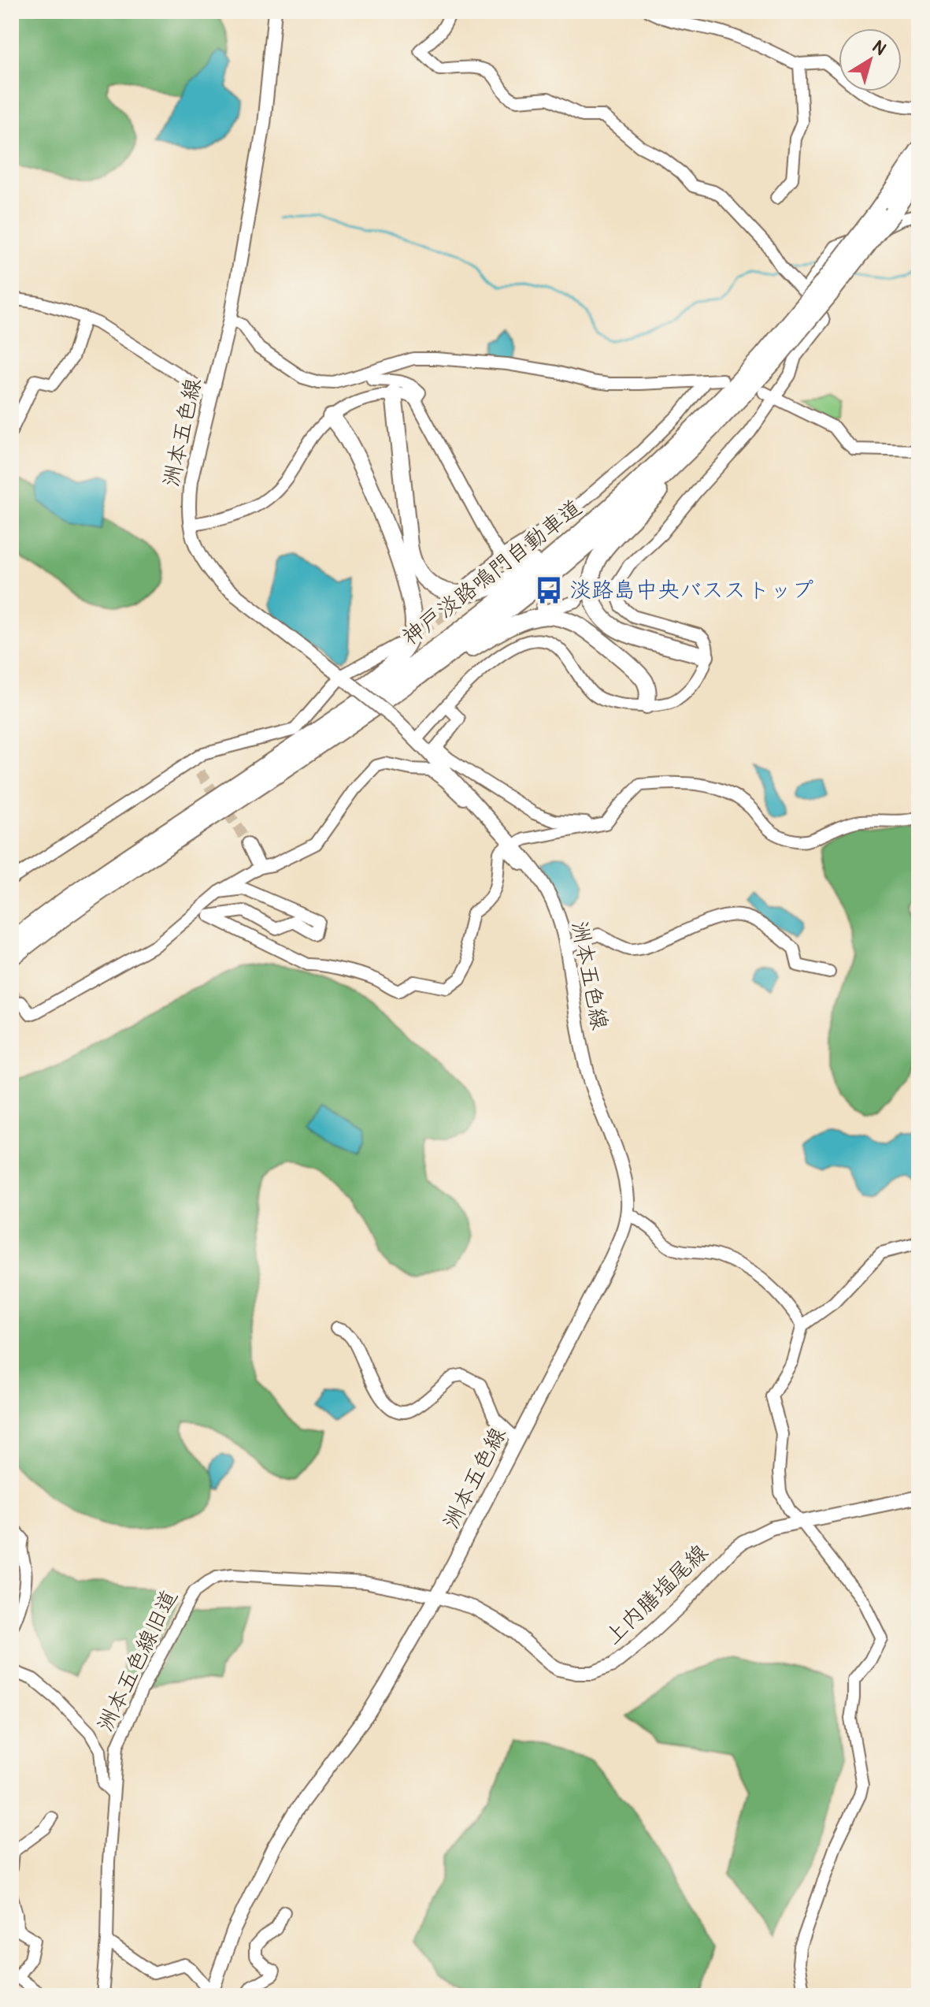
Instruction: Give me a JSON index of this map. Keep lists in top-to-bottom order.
{
  "streets": {
    "highway": ["神戸淡路鳴門自動車道"],
    "main road": ["洲本五色線", "上内膳塩尾線"],
    "street": ["洲本五色線旧道"]
  },
  "crossings": [
    ["洲本五色線", "上内膳塩尾線"],
    ["洲本五色線", "洲本五色線旧道"],
    ["上内膳塩尾線", "洲本五色線旧道"]
  ],
  "places": {
    "bus stop": ["淡路島中央バスストップ"]
  },
  "north": "top right"
}
